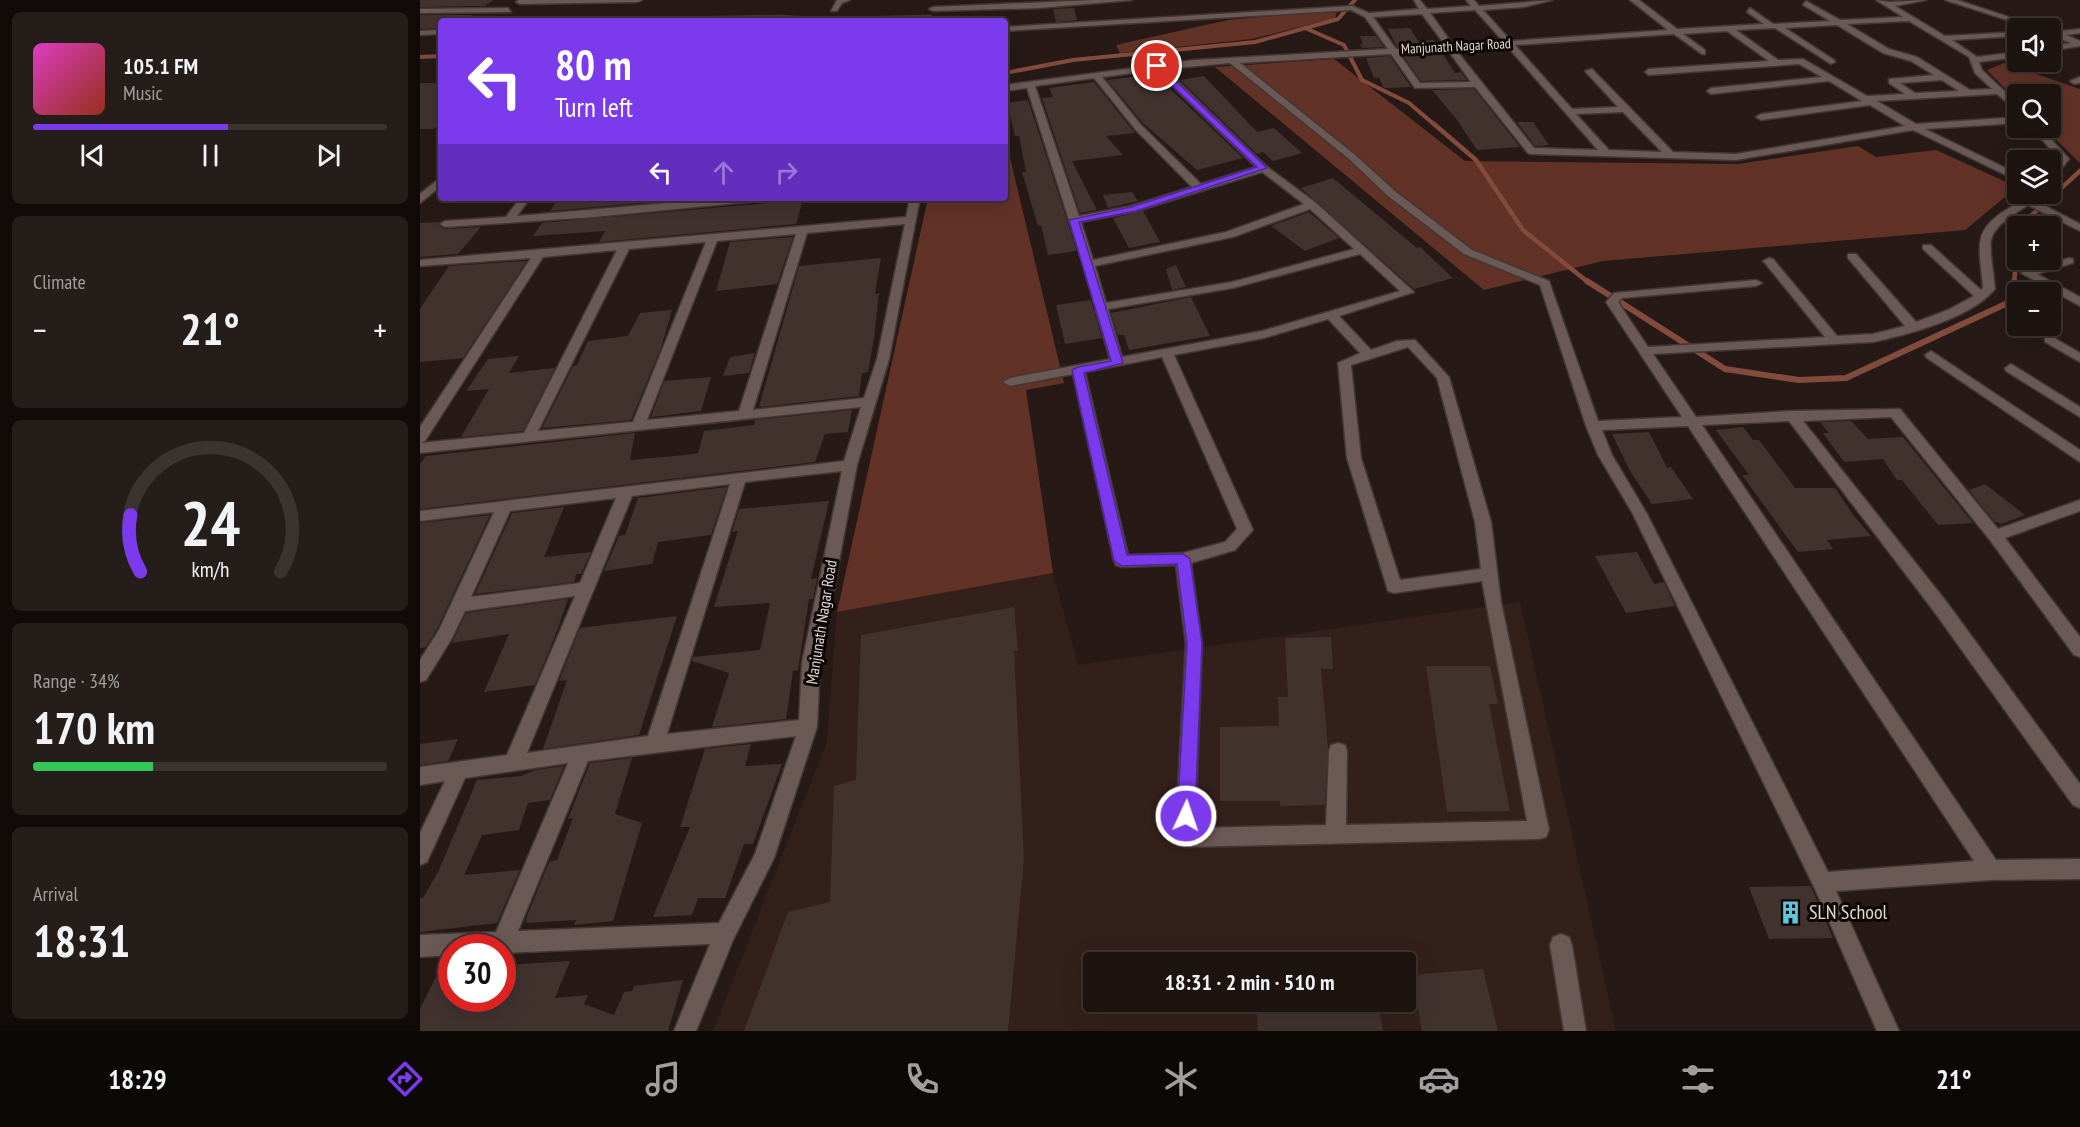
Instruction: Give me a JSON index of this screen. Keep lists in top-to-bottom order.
{
  "streets": {
    "street": ["Manjunath Nagar Road"]
  },
  "places": {
    "building": ["SLN School"]
  },
  "page": {
    "map_buttons": ["+", "−"],
    "turn": ["80 m", "Turn left"],
    "song": ["105.1 FM", "Music"],
    "tile": [
      "Climate",
      ["Range · 34%", "170 km"],
      ["Arrival", "18:31"]
    ],
    "heat": ["−", "21°", "+"],
    "limit": "30",
    "trip": "18:31 · 2 min · 510 m",
    "tabs": ["18:29", "21°"],
    "gauge": ["24", "km/h"]
  }
}
